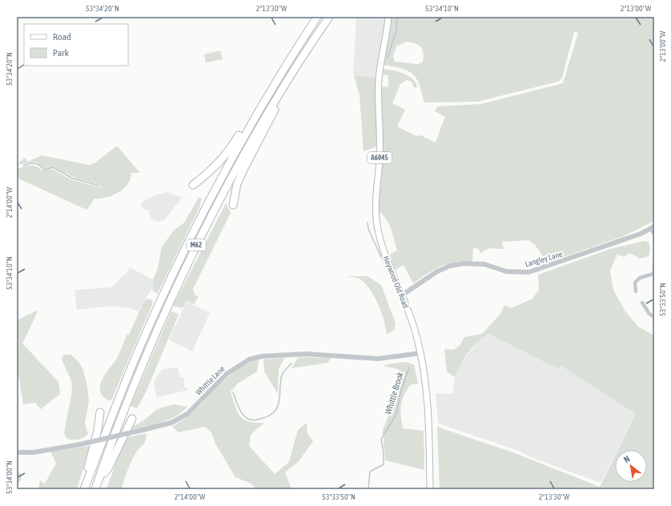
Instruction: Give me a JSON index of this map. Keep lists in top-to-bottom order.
{
  "streets": {
    "highway": ["M62"],
    "main road": ["A6045", "Heywood Old Road"],
    "street": ["Langley Lane", "Whittle Lane"]
  },
  "crossings": [
    ["Langley Lane", "Heywood Old Road"],
    ["Heywood Old Road", "Whittle Lane"]
  ],
  "water": ["Whittle Brook"],
  "legend": ["Road", "Park"],
  "north": "top left",
  "coordinates": [
    "53°34'20\"N",
    "2°13'30\"W",
    "53°34'10\"N",
    "2°13'00\"W",
    "2°14'00\"W",
    "53°33'50\"N",
    "53°34'00\"N"
  ]
}
